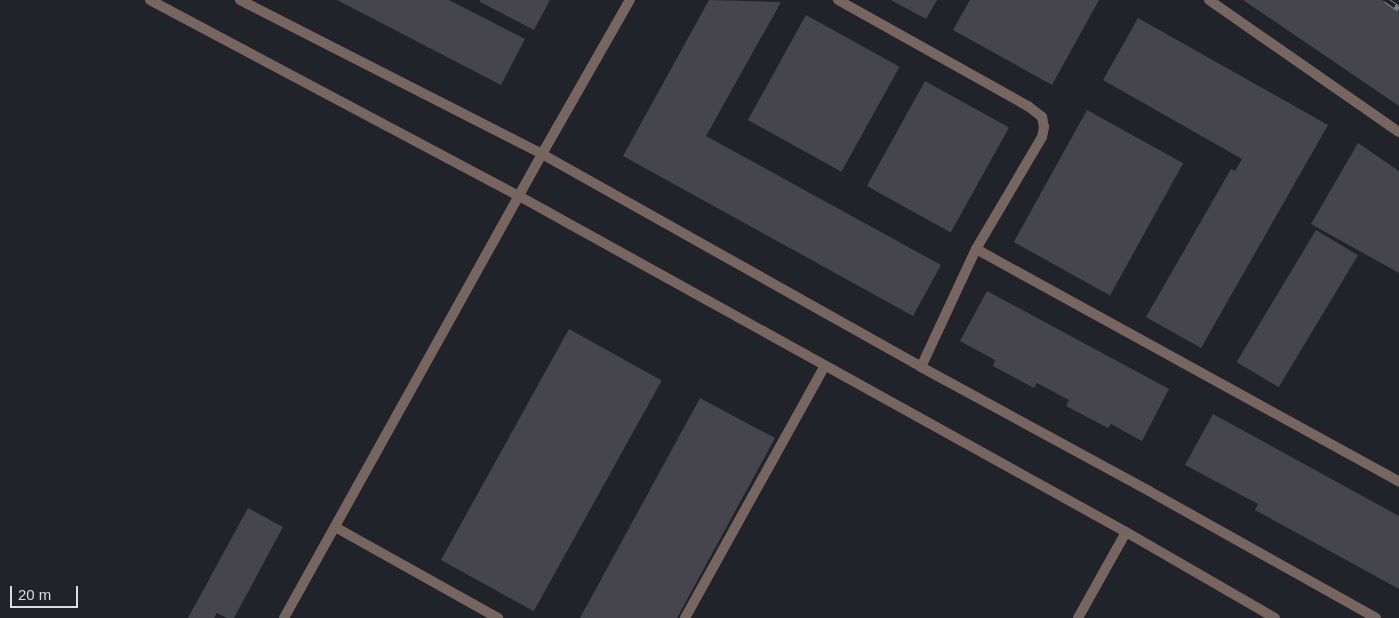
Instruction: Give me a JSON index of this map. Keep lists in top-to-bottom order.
{
  "scale_bar": "20 m"
}
